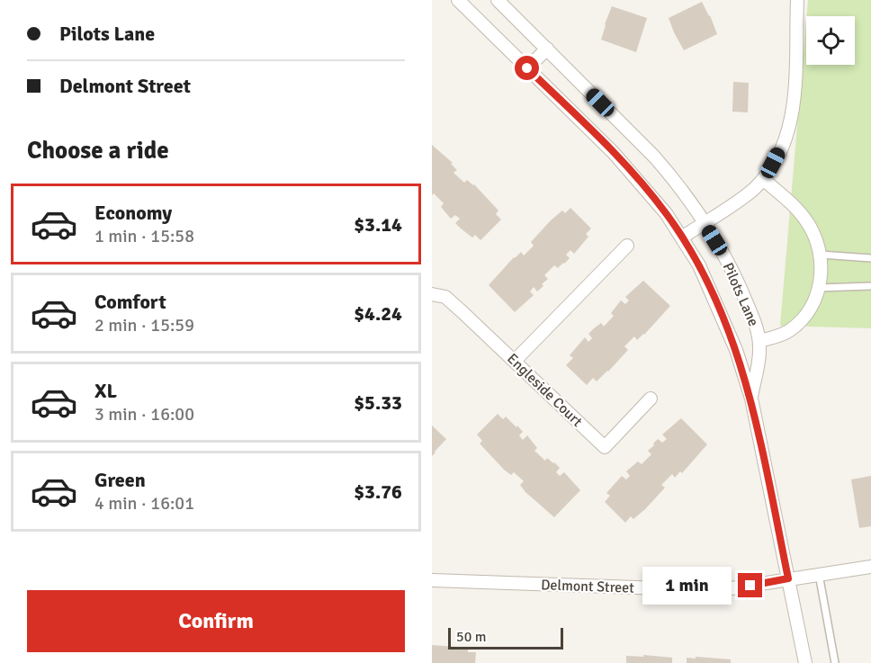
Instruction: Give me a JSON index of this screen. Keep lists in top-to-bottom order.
{
  "streets": {
    "street": ["Pilots Lane", "Engleside Court", "Delmont Street"]
  },
  "scale_bar": "50 m",
  "page": {
    "banner": ["Pilots Lane", "Delmont Street"],
    "heading": "Choose a ride",
    "list": [
      {
        "name": "Economy",
        "note": "1 min · 15:58",
        "value": "$3.14"
      },
      {
        "name": "Comfort",
        "note": "2 min · 15:59",
        "value": "$4.24"
      },
      {
        "name": "XL",
        "note": "3 min · 16:00",
        "value": "$5.33"
      },
      {
        "name": "Green",
        "note": "4 min · 16:01",
        "value": "$3.76"
      }
    ],
    "bubble": "1 min",
    "buttons": "Confirm",
    "scale": "50 m"
  }
}
